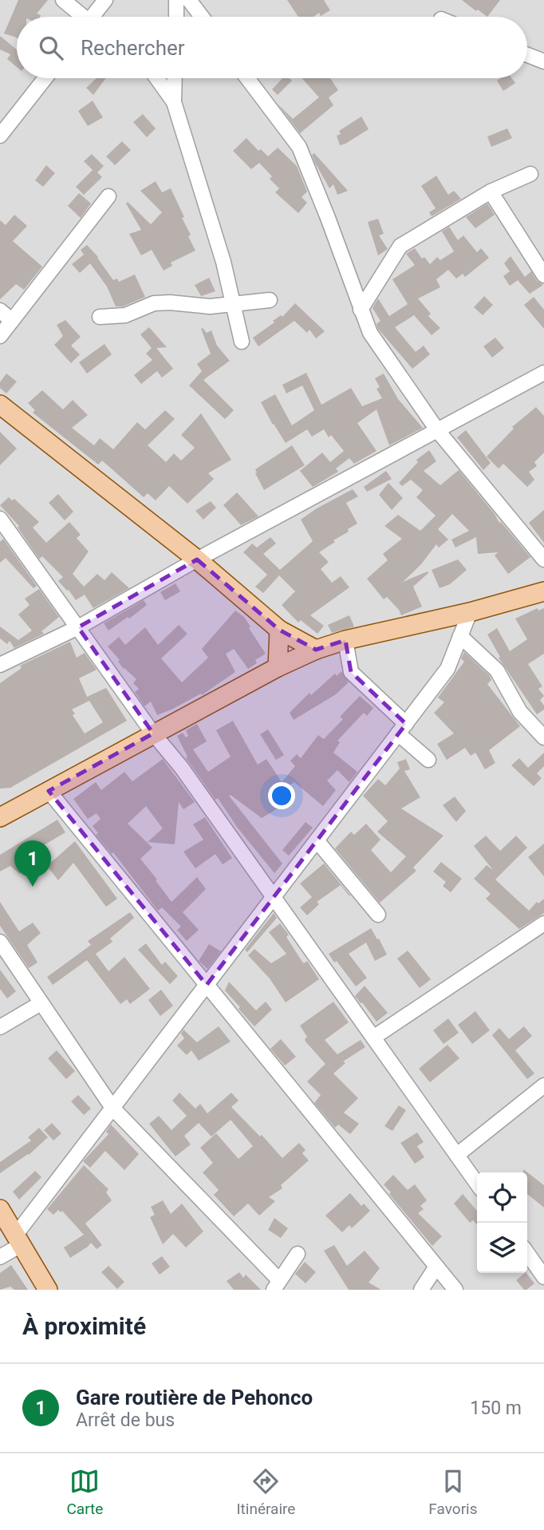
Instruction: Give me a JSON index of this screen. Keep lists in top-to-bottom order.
{
  "page": {
    "search": "Rechercher",
    "pins": "1",
    "heading": "À proximité",
    "list": [
      {
        "mark": "1",
        "name": "Gare routière de Pehonco",
        "note": "Arrêt de bus",
        "value": "150 m"
      }
    ],
    "nav": ["Carte", "Itinéraire", "Favoris"]
  }
}
